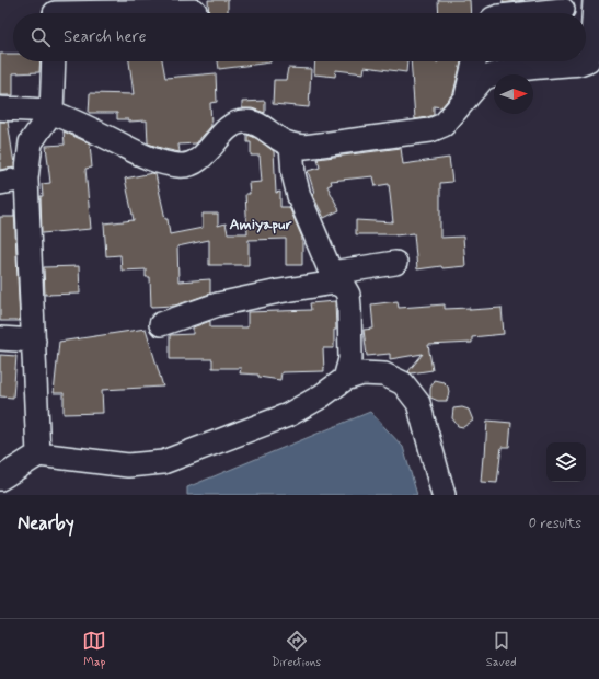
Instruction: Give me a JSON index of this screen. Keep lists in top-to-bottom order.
{
  "districts": ["Amiyapur"],
  "north": "right",
  "page": {
    "search": "Search here",
    "heading": ["Nearby", "0 results"],
    "nav": ["Map", "Directions", "Saved"]
  }
}
